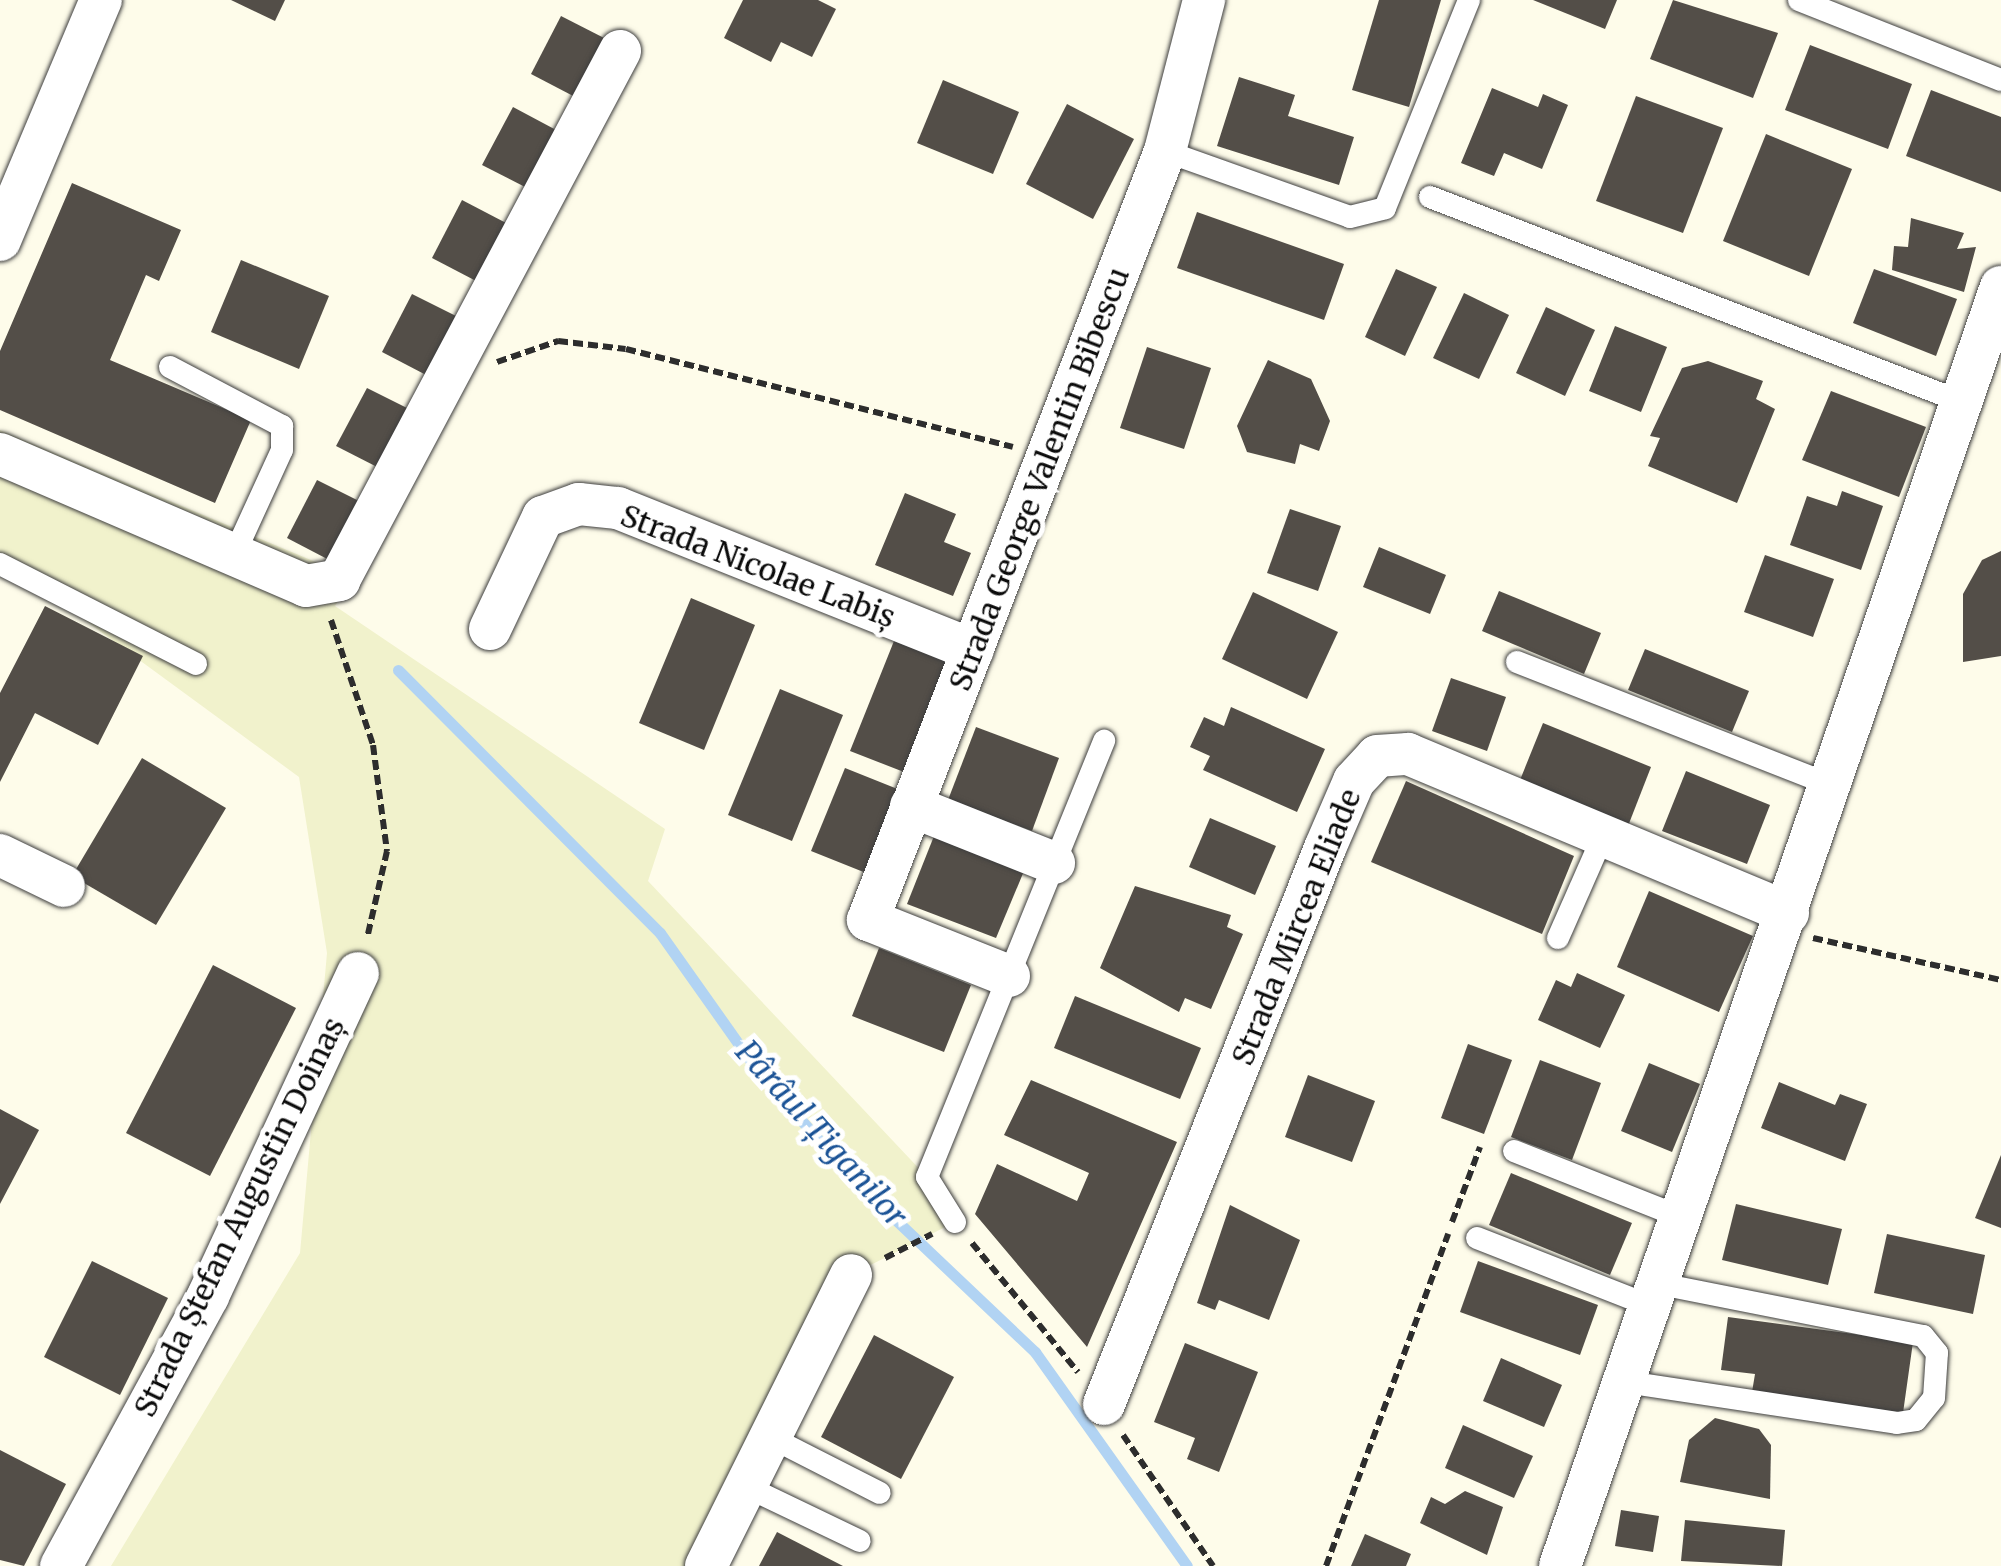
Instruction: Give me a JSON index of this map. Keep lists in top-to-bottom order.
{
  "streets": {
    "street": [
      "Strada George Valentin Bibescu",
      "Strada Nicolae Labiș",
      "Strada Mircea Eliade",
      "Strada Ștefan Augustin Doinaș"
    ]
  },
  "crossings": [
    ["Strada George Valentin Bibescu", "Strada Nicolae Labiș"]
  ],
  "water": ["Pârâul Țiganilor"]
}
